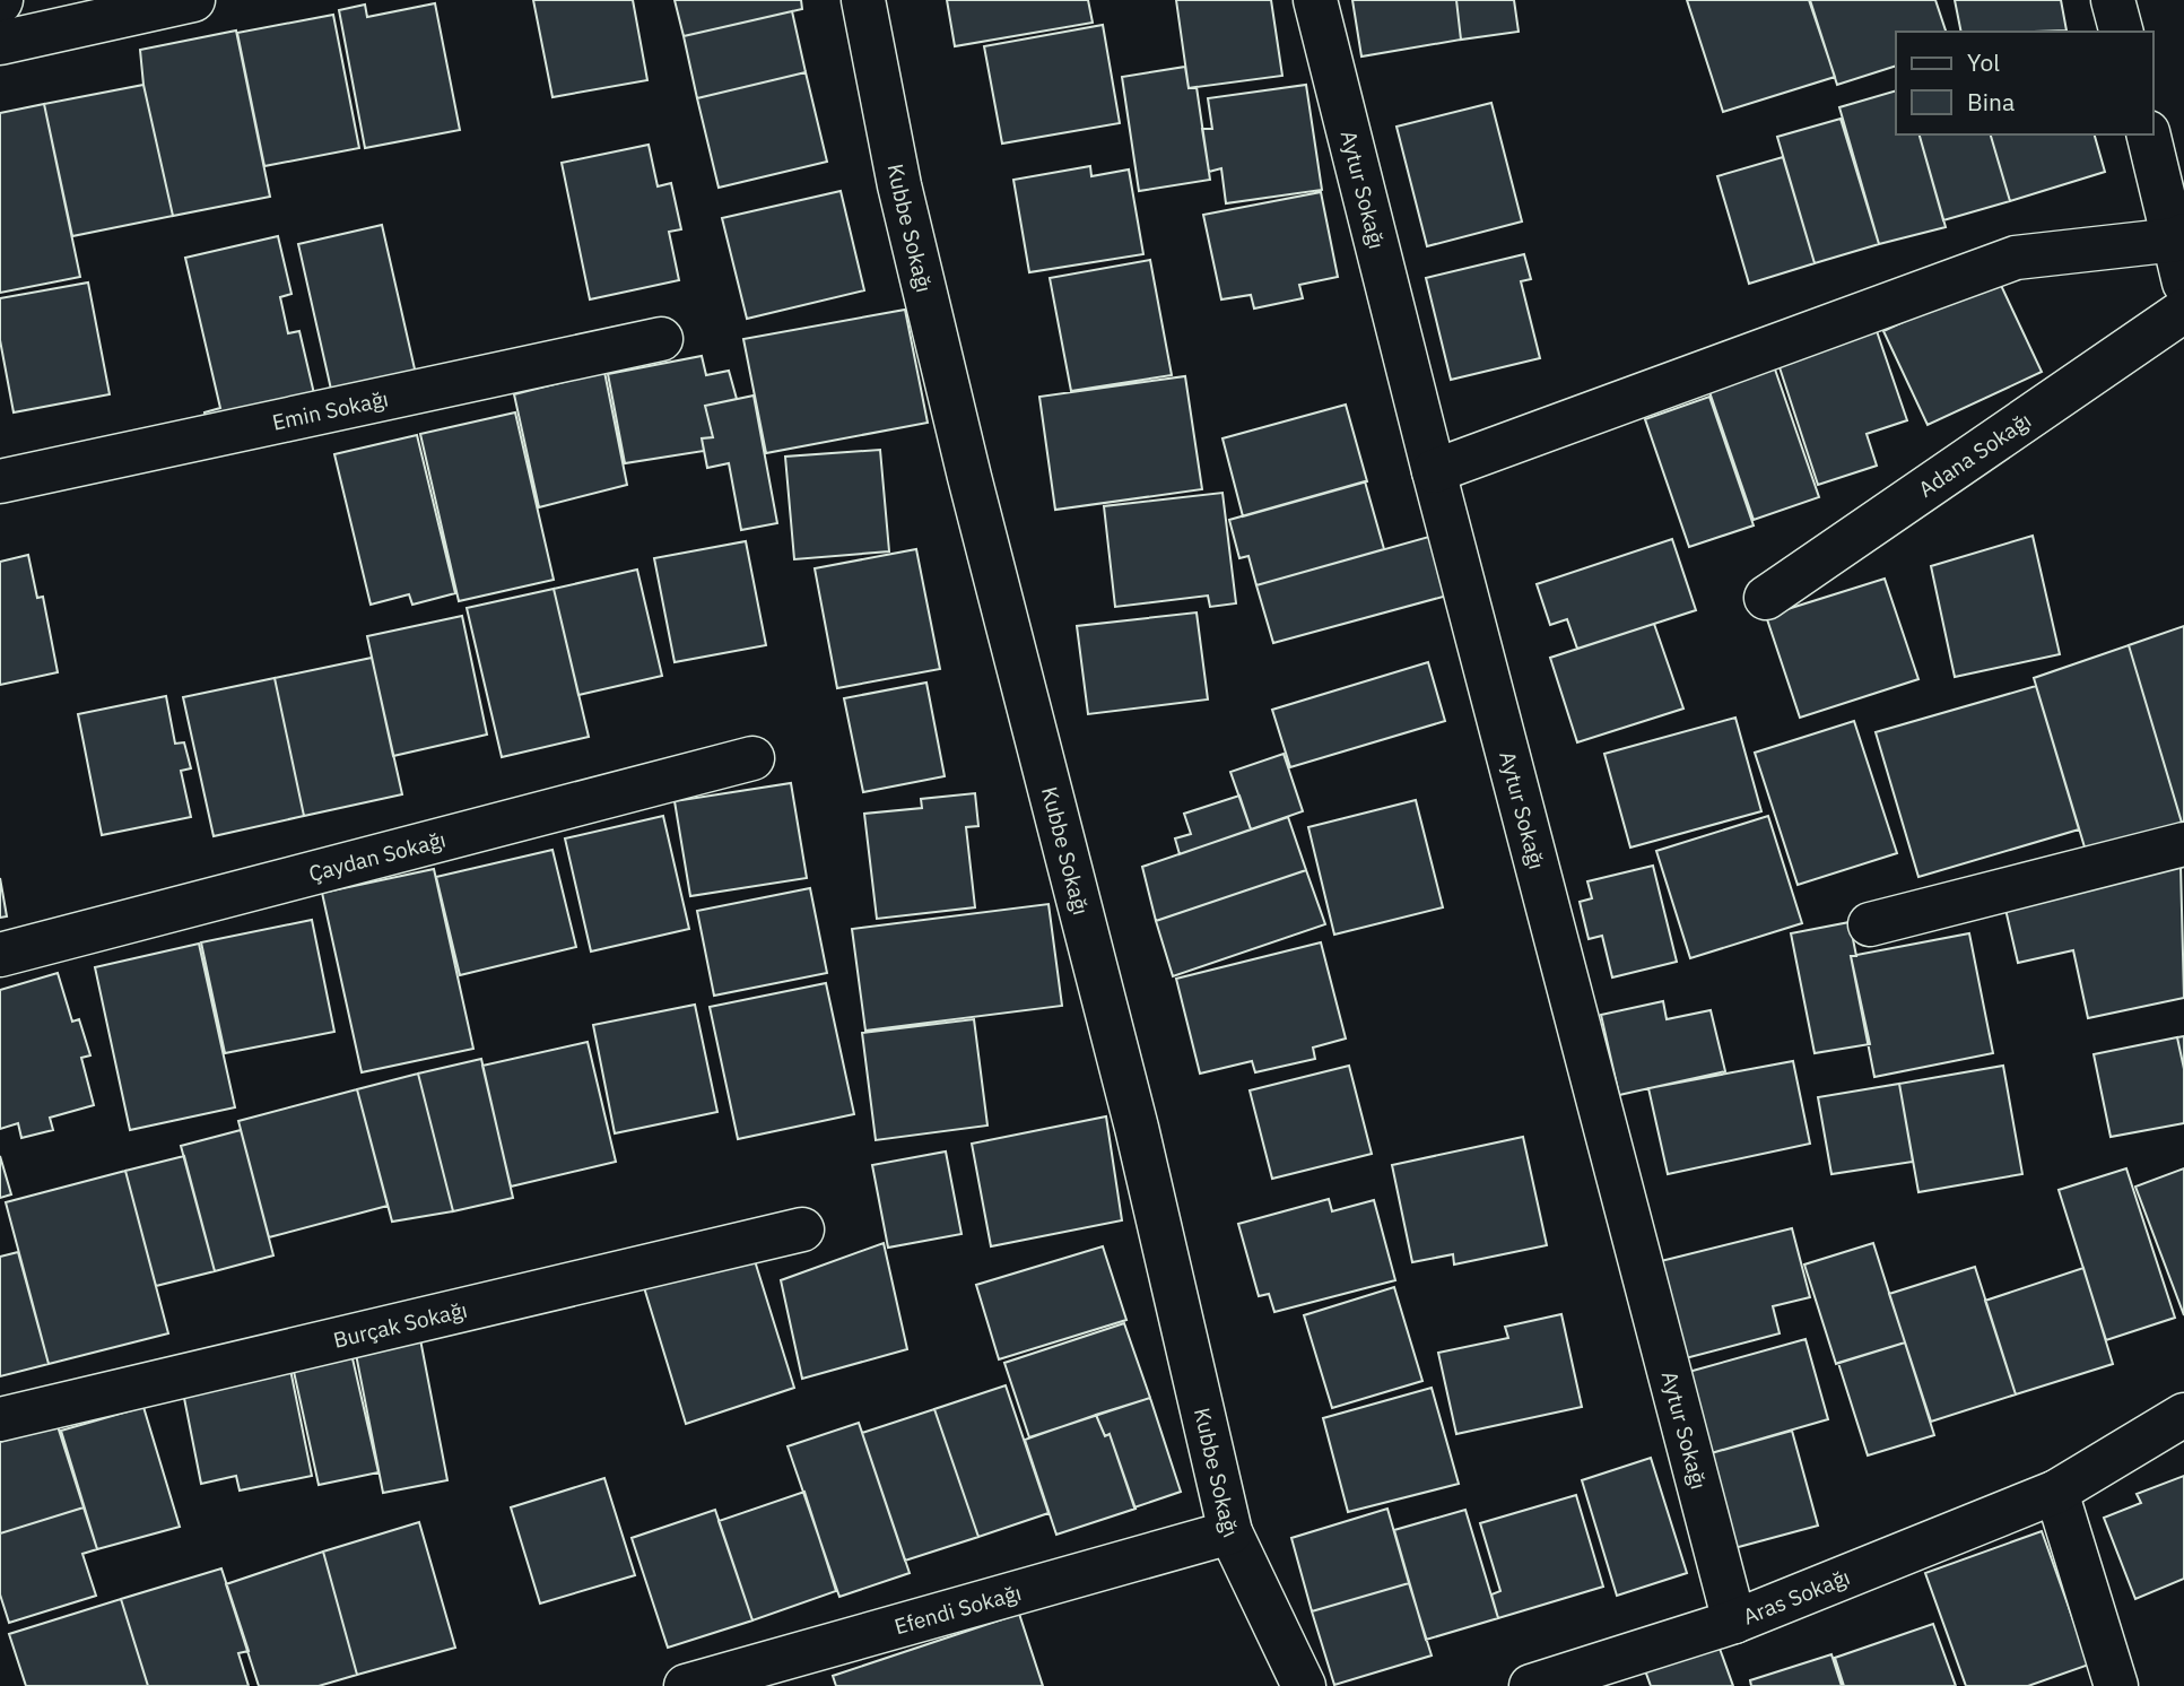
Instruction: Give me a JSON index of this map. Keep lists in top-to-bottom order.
{
  "streets": {
    "street": [
      "Aytur Sokağı",
      "Kubbe Sokağı",
      "Emin Sokağı",
      "Adana Sokağı",
      "Çaydan Sokağı",
      "Burçak Sokağı",
      "Aras Sokağı",
      "Efendi Sokağı"
    ]
  },
  "crossings": [
    ["Aytur Sokağı", "Aras Sokağı"],
    ["Kubbe Sokağı", "Efendi Sokağı"]
  ],
  "legend": ["Yol", "Bina"]
}
